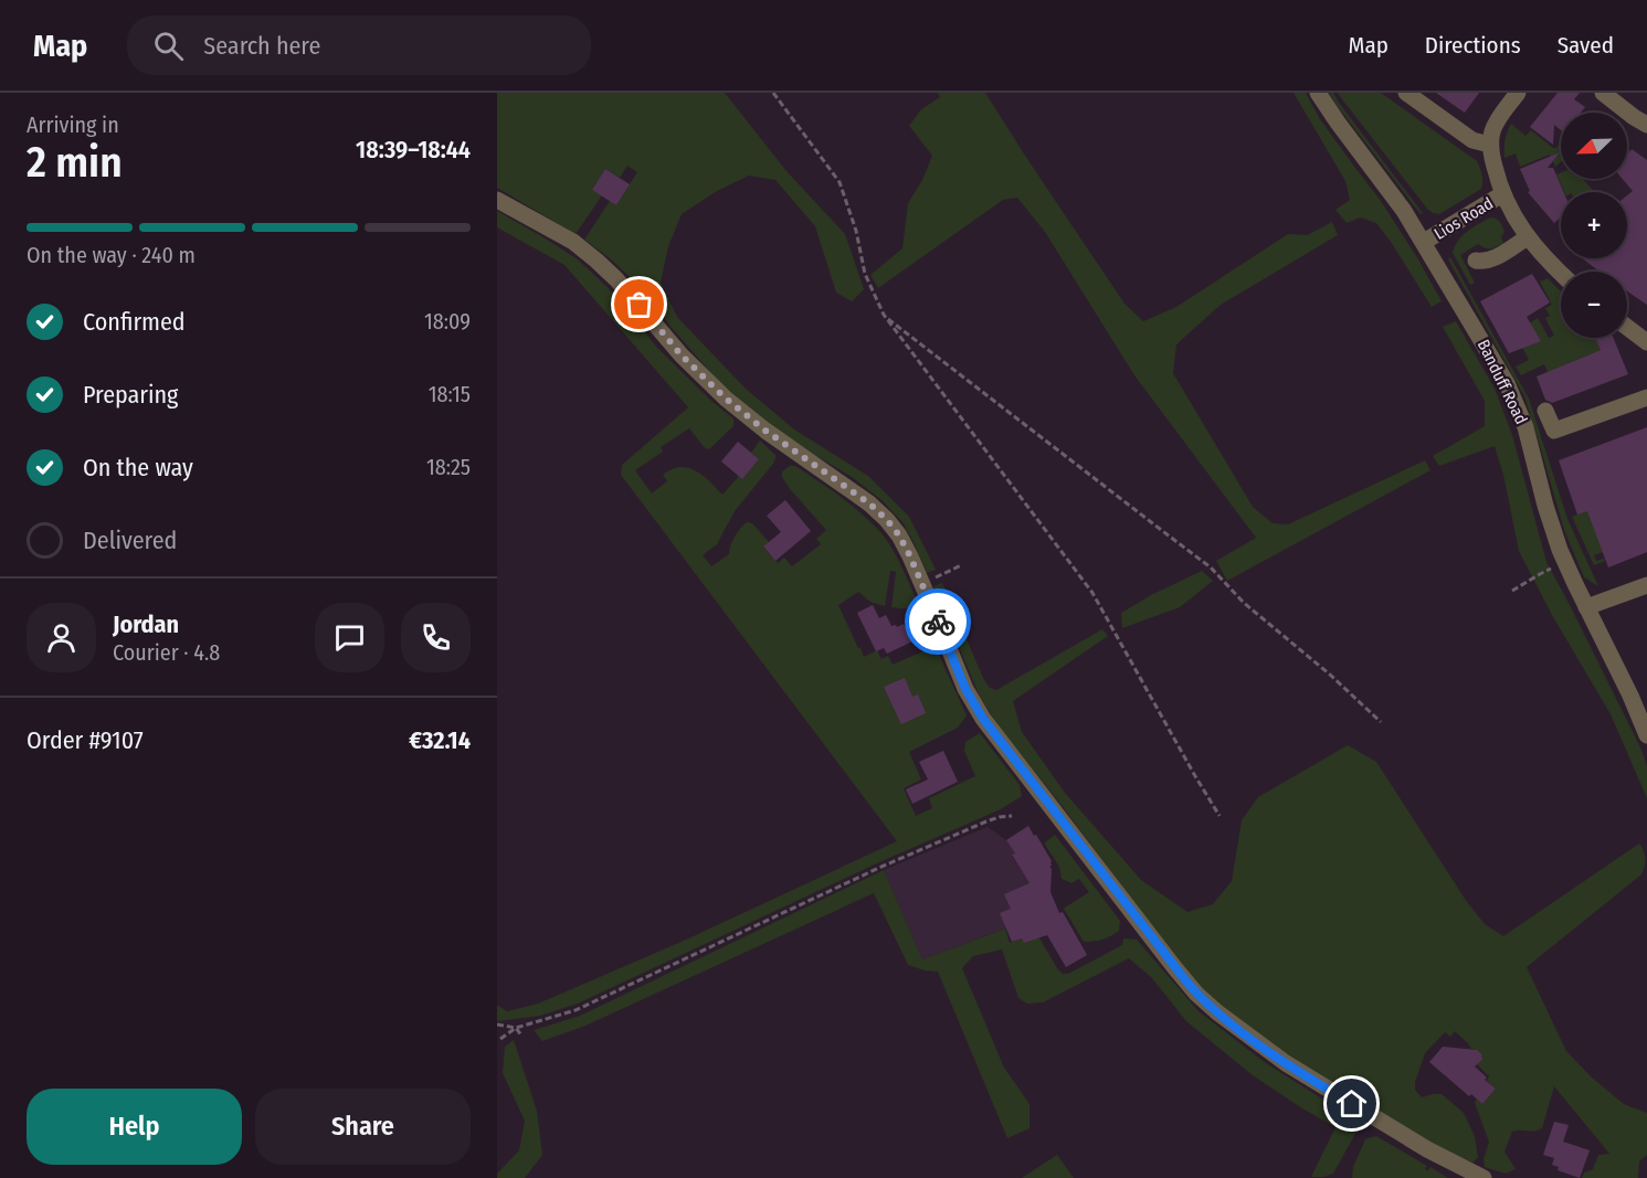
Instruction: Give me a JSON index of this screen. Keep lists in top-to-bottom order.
{
  "streets": {
    "street": ["Lios Road", "Banduff Road"]
  },
  "crossings": [
    ["Lios Road", "Banduff Road"]
  ],
  "north": "bottom left",
  "page": {
    "header": "Map",
    "search": "Search here",
    "nav": ["Map", "Directions", "Saved"],
    "heading": ["2 min", "Arriving in", "18:39–18:44"],
    "panel": [
      "Jordan",
      "Courier · 4.8",
      "Order #9107",
      "€32.14"
    ],
    "map_buttons": ["+", "−"],
    "bar": "On the way · 240 m",
    "list": [
      ["Confirmed", "18:09"],
      ["Preparing", "18:15"],
      ["On the way", "18:25"],
      "Delivered"
    ],
    "buttons": ["Help", "Share"]
  }
}
